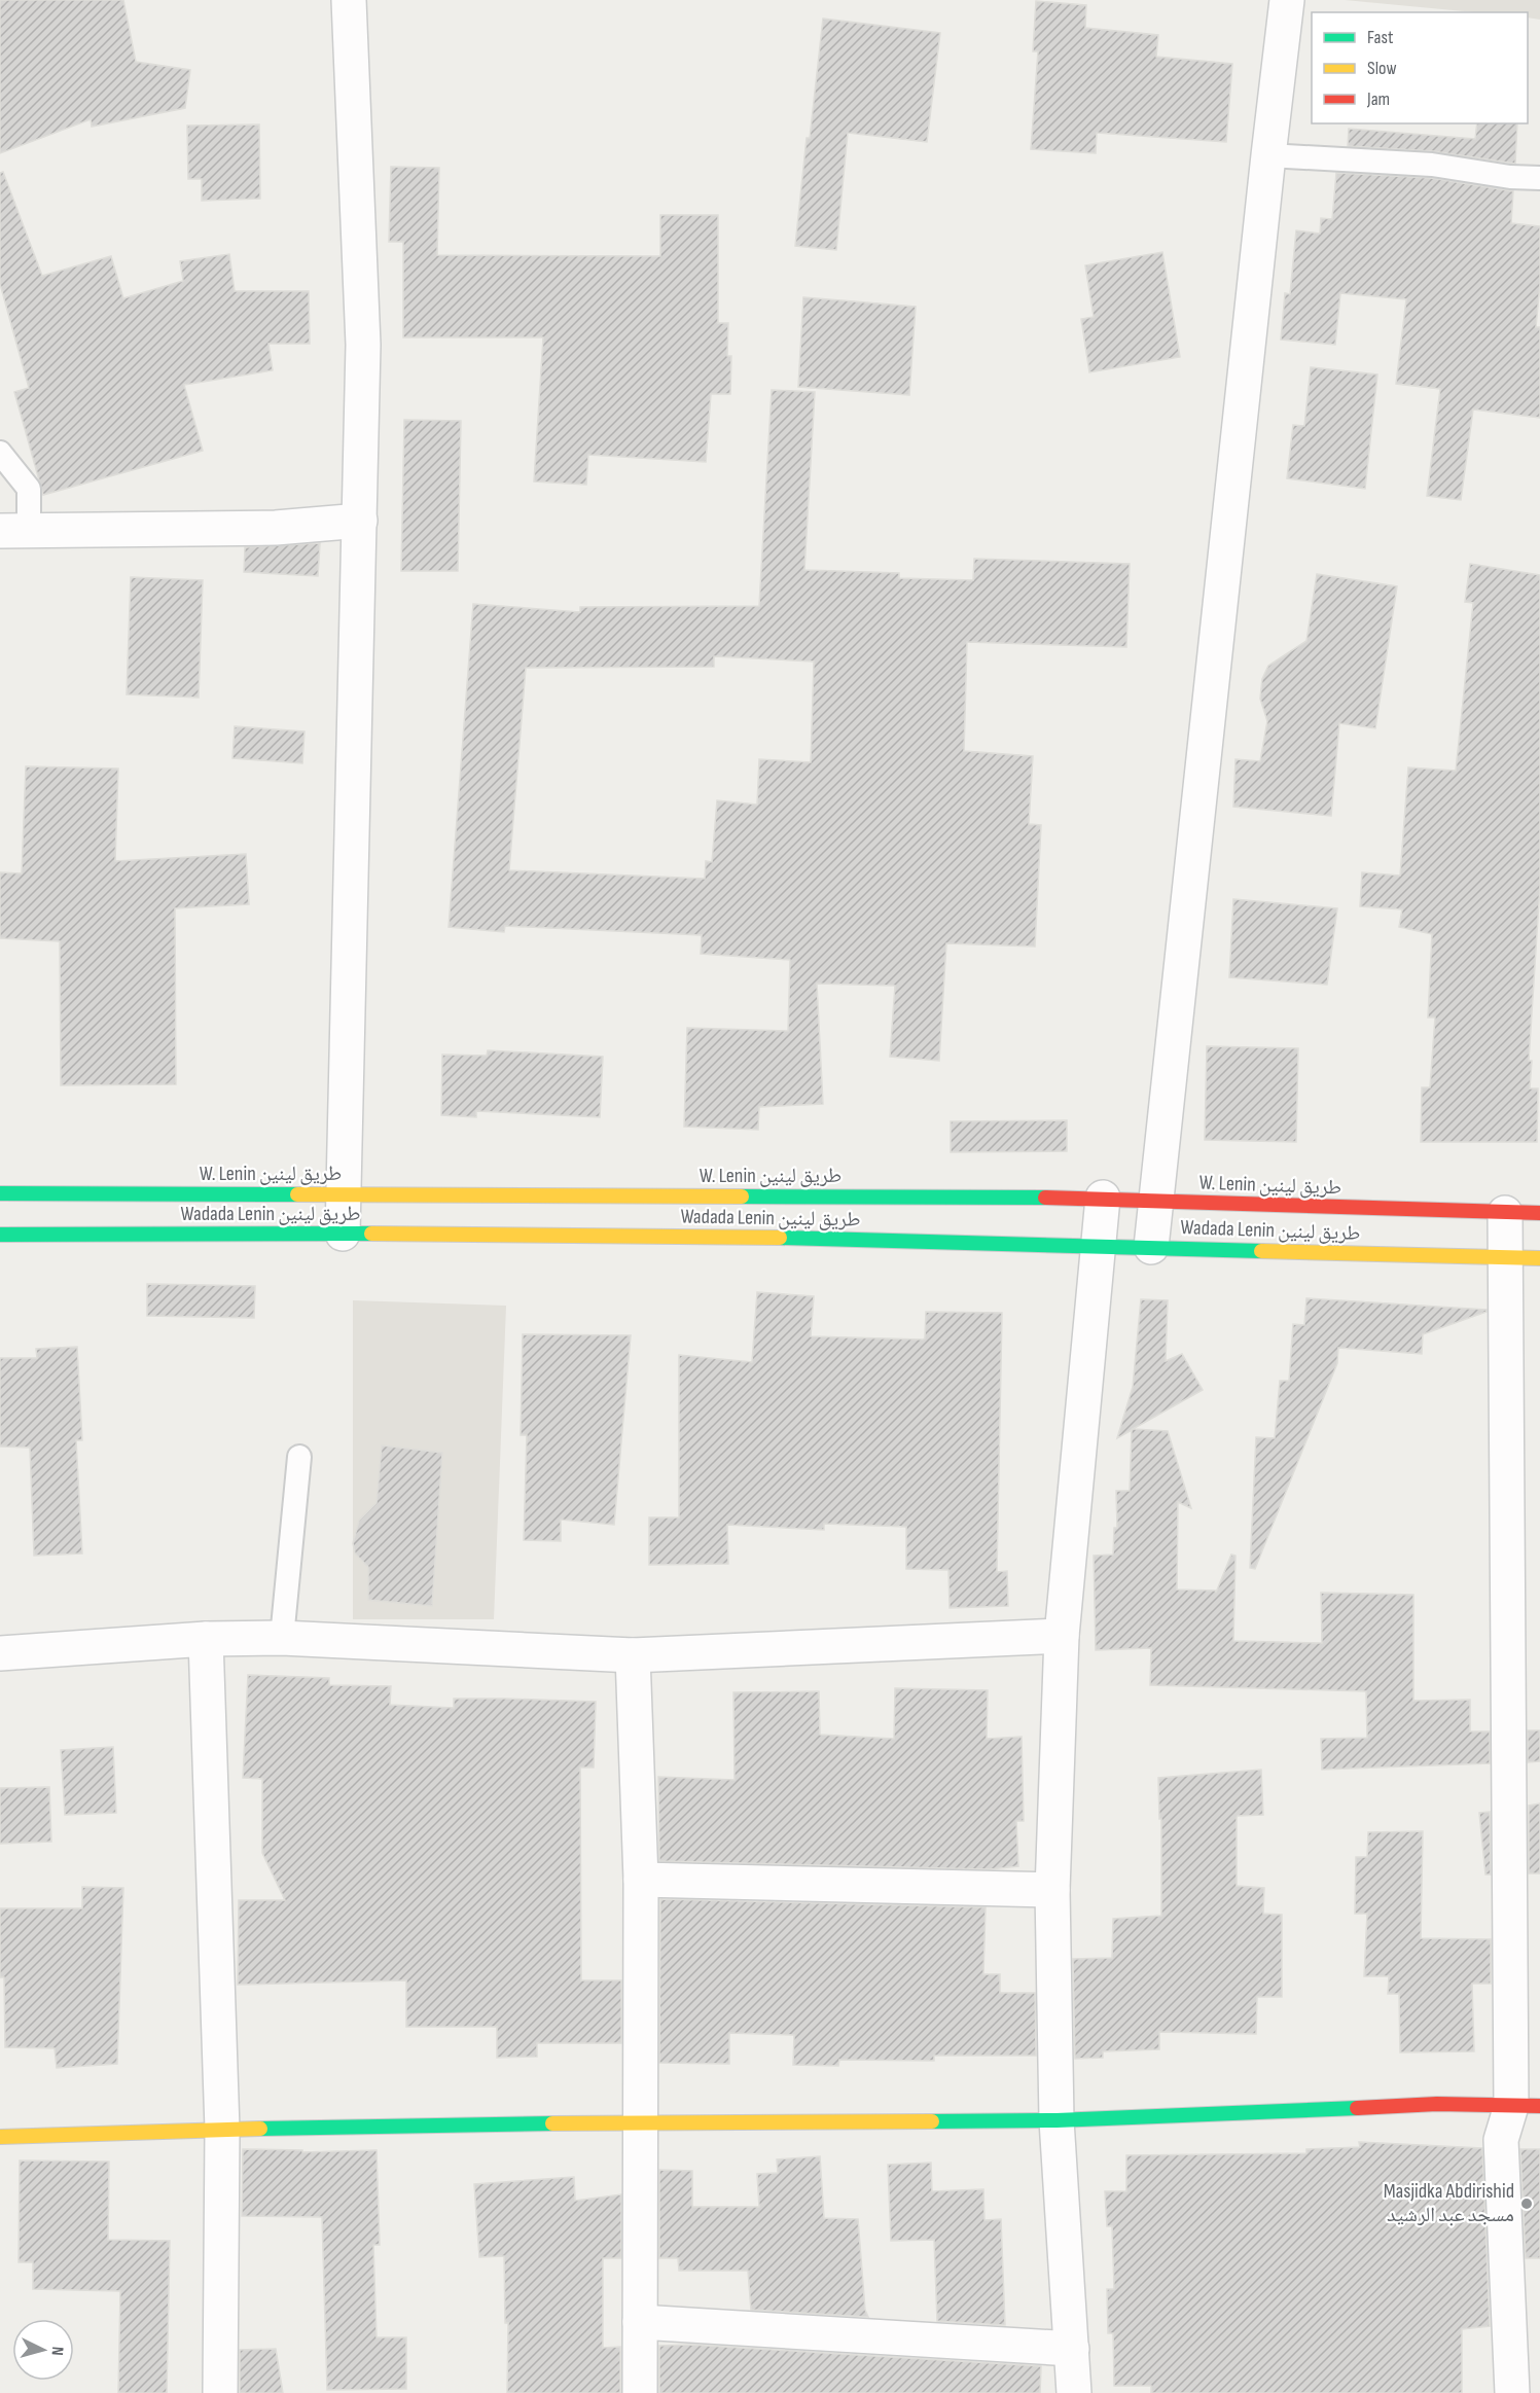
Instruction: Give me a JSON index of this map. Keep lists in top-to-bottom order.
{
  "streets": {
    "main road": ["W. Lenin طريق لينين", "Wadada Lenin طريق لينين"]
  },
  "places": ["Masjidka Abdirishid مسجد عبد الرشيد"],
  "legend": ["Fast", "Slow", "Jam"],
  "north": "right"
}
